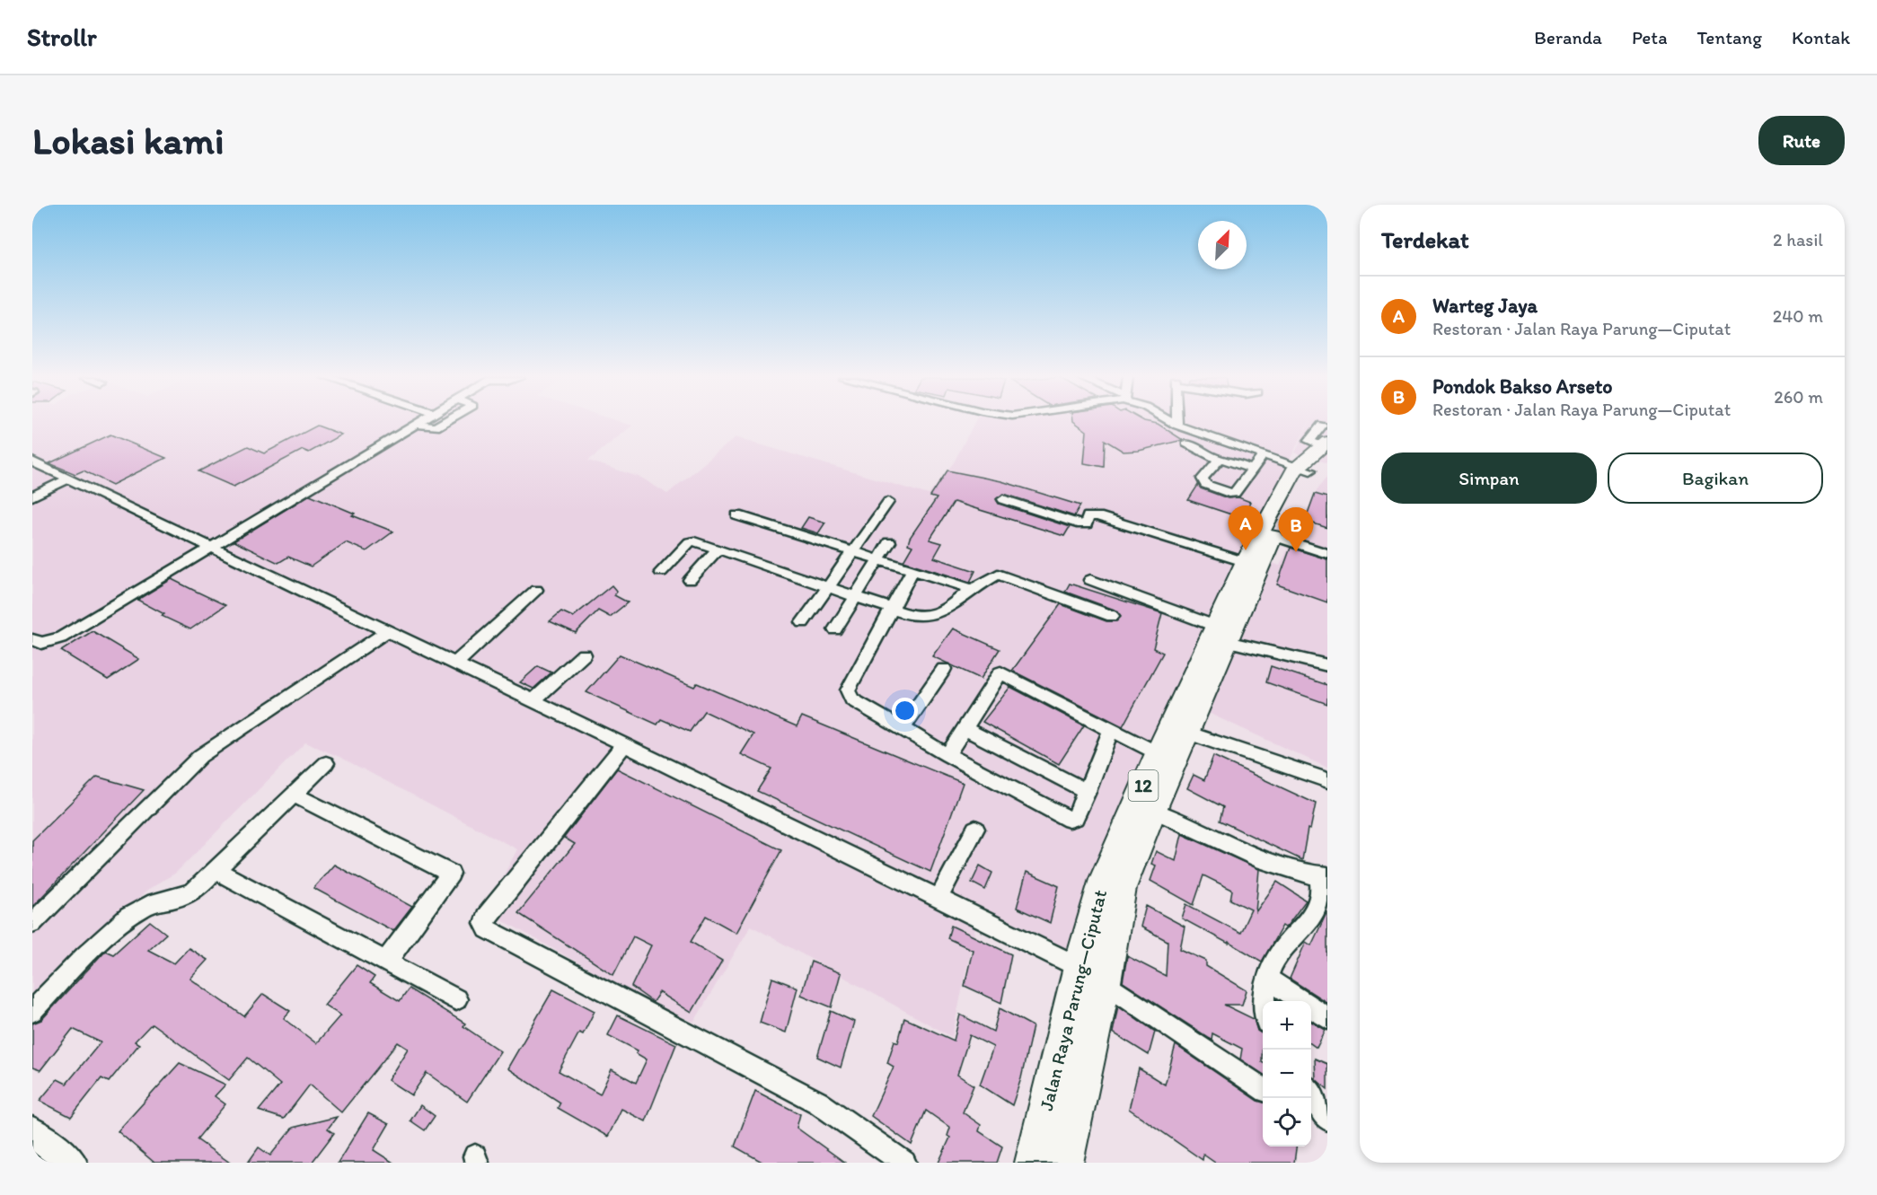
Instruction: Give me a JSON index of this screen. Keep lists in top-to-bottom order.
{
  "streets": {
    "highway": ["12", "Jalan Raya Parung—Ciputat"]
  },
  "north": "top right",
  "page": {
    "header": "Strollr",
    "nav": [
      "Beranda",
      "Peta",
      "Tentang",
      "Kontak"
    ],
    "buttons": [
      "Rute",
      ["Simpan", "Bagikan"]
    ],
    "title": "Lokasi kami",
    "heading": ["Terdekat", "2 hasil"],
    "list": [
      {
        "mark": "A",
        "name": "Warteg Jaya",
        "note": "Restoran · Jalan Raya Parung—Ciputat",
        "value": "240 m"
      },
      {
        "mark": "B",
        "name": "Pondok Bakso Arseto",
        "note": "Restoran · Jalan Raya Parung—Ciputat",
        "value": "260 m"
      }
    ],
    "pins": ["A", "B"],
    "map_buttons": ["+", "−"]
  }
}
